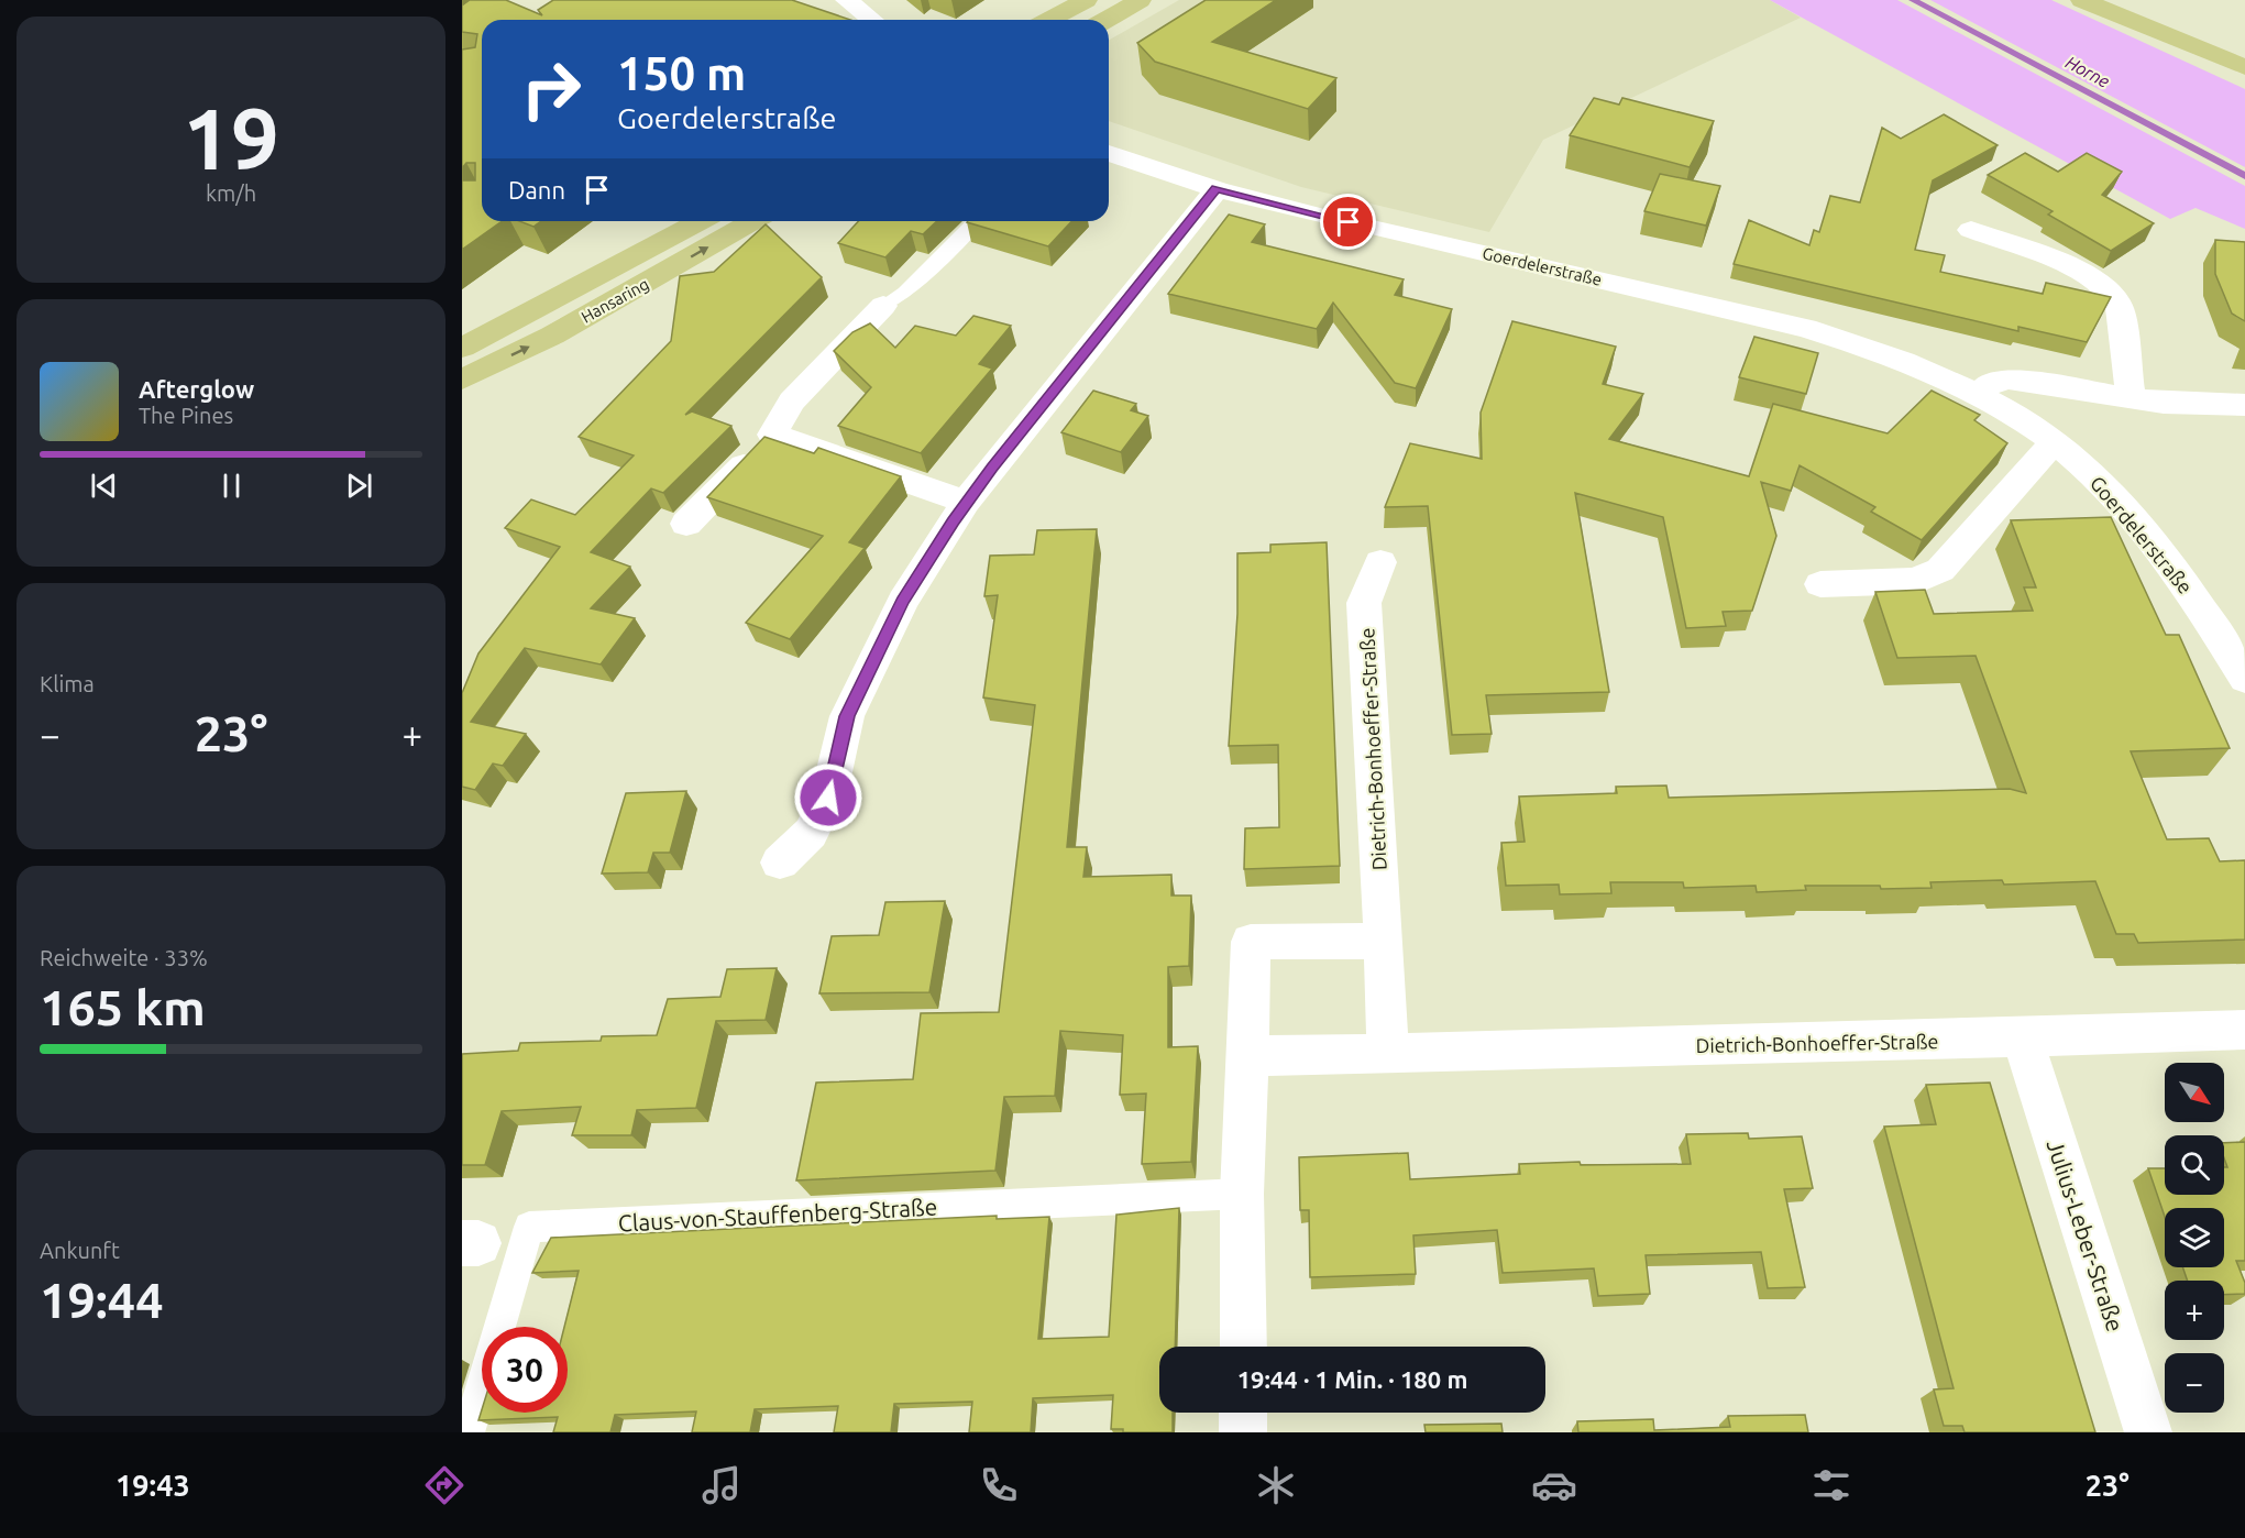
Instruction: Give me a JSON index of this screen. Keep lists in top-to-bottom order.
{
  "streets": {
    "main road": ["Hansaring"],
    "street": ["Goerdelerstraße", "Dietrich-Bonhoeffer-Straße", "Julius-Leber-Straße"],
    "lane": ["Claus-von-Stauffenberg-Straße"]
  },
  "crossings": [
    ["Dietrich-Bonhoeffer-Straße", "Julius-Leber-Straße"]
  ],
  "water": ["Horne"],
  "north": "bottom right",
  "page": {
    "tile": [
      ["19", "km/h"],
      "Klima",
      ["Reichweite · 33%", "165 km"],
      ["Ankunft", "19:44"]
    ],
    "turn": ["150 m", "Goerdelerstraße"],
    "then": "Dann",
    "song": ["Afterglow", "The Pines"],
    "heat": ["−", "23°", "+"],
    "map_buttons": ["+", "−"],
    "limit": "30",
    "trip": "19:44 · 1 Min. · 180 m",
    "tabs": ["19:43", "23°"]
  }
}
